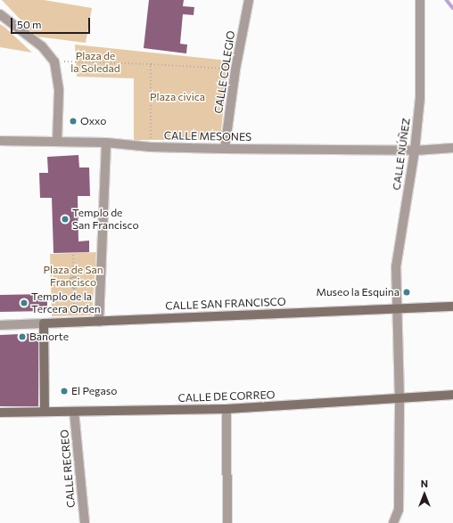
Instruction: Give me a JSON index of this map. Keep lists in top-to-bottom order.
{
  "streets": {
    "street": [
      "CALLE COLEGIO",
      "CALLE MESONES",
      "CALLE NÚÑEZ",
      "CALLE SAN FRANCISCO",
      "CALLE DE CORREO",
      "CALLE RECREO"
    ]
  },
  "crossings": [
    ["CALLE COLEGIO", "CALLE MESONES"],
    ["CALLE MESONES", "CALLE NÚÑEZ"],
    ["CALLE NÚÑEZ", "CALLE SAN FRANCISCO"],
    ["CALLE NÚÑEZ", "CALLE DE CORREO"],
    ["CALLE DE CORREO", "CALLE RECREO"]
  ],
  "parks": ["Plaza de la Soledad", "Plaza civica", "Plaza de San Francisco"],
  "places": [
    "Oxxo",
    "Templo de San Francisco",
    "Museo la Esquina",
    "Templo de la Tercera Orden",
    "Banorte",
    "El Pegaso"
  ],
  "scale_bar": "50 m",
  "north": "top"
}
